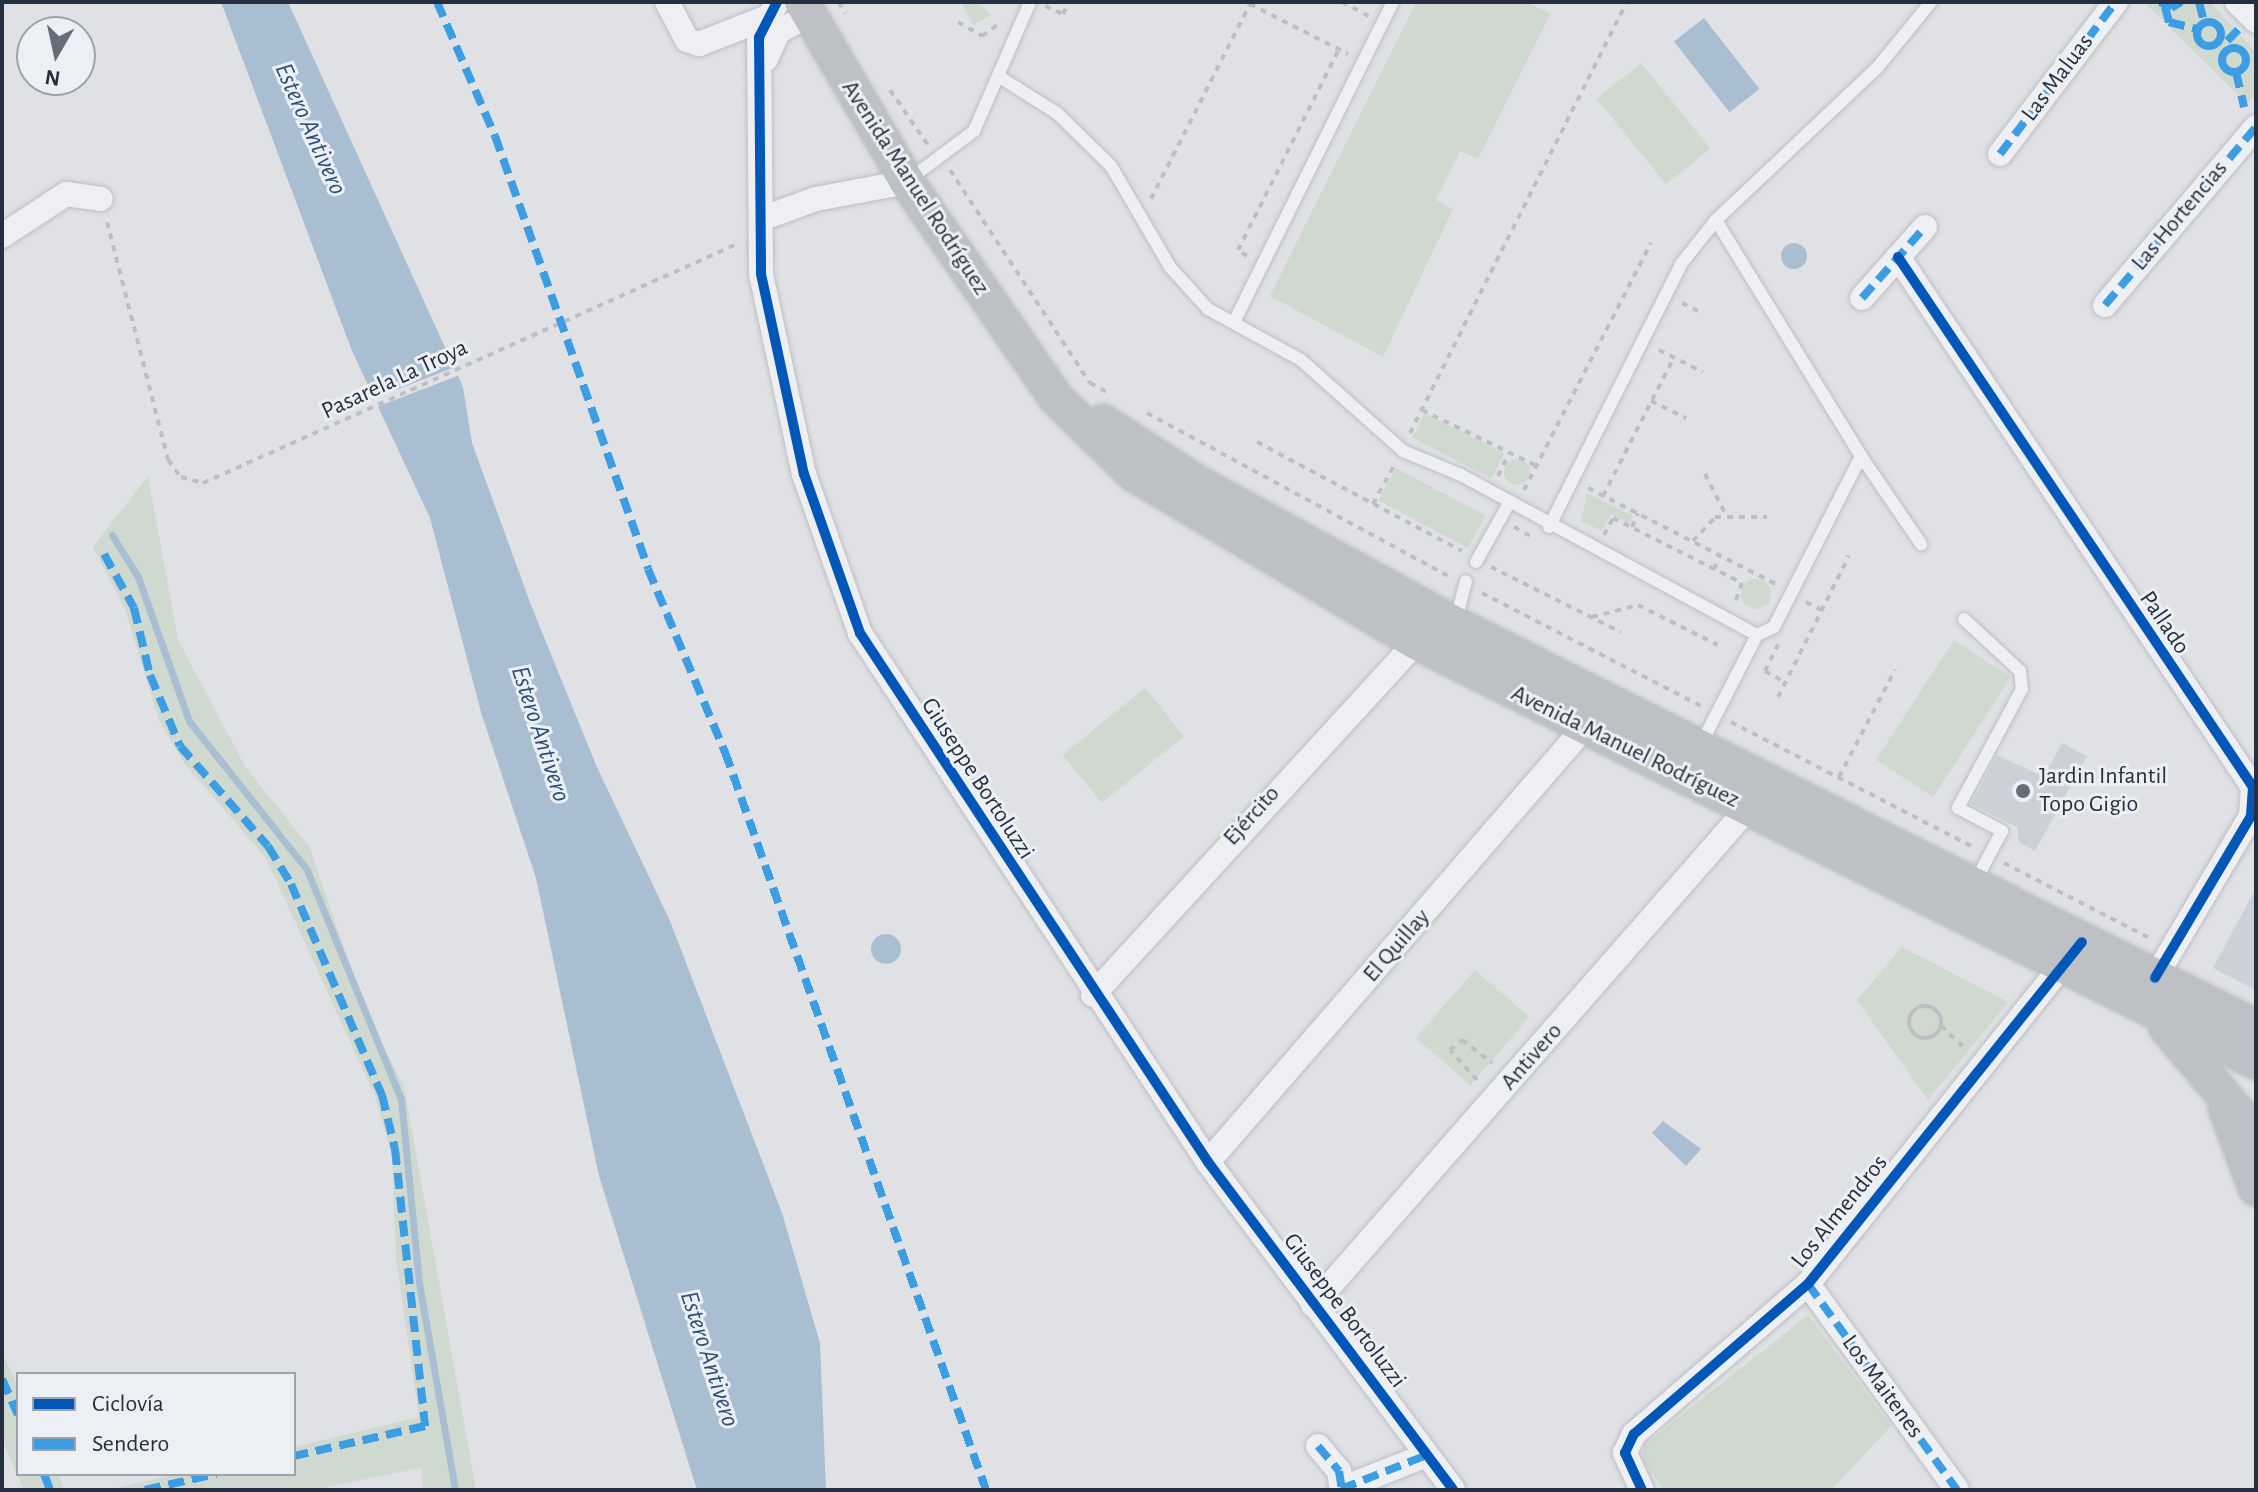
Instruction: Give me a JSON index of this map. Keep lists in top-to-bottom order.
{
  "streets": {
    "main road": ["Avenida Manuel Rodríguez"],
    "street": [
      "Las Maluas",
      "Las Hortencias",
      "Pallado",
      "Giuseppe Bortoluzzi",
      "Ejército",
      "El Quillay",
      "Antivero",
      "Los Almendros",
      "Los Maitenes"
    ],
    "path": ["Pasarela La Troya"]
  },
  "crossings": [
    ["Avenida Manuel Rodríguez", "Pallado"],
    ["Avenida Manuel Rodríguez", "Ejército"],
    ["Avenida Manuel Rodríguez", "El Quillay"],
    ["Avenida Manuel Rodríguez", "Antivero"],
    ["Avenida Manuel Rodríguez", "Los Almendros"],
    ["Pasarela La Troya", "Giuseppe Bortoluzzi"],
    ["Giuseppe Bortoluzzi", "Ejército"],
    ["Giuseppe Bortoluzzi", "El Quillay"],
    ["Giuseppe Bortoluzzi", "Antivero"],
    ["Los Almendros", "Los Maitenes"]
  ],
  "water": ["Estero Antivero"],
  "places": ["Jardin Infantil Topo Gigio"],
  "legend": ["Ciclovía", "Sendero"],
  "north": "bottom"
}
